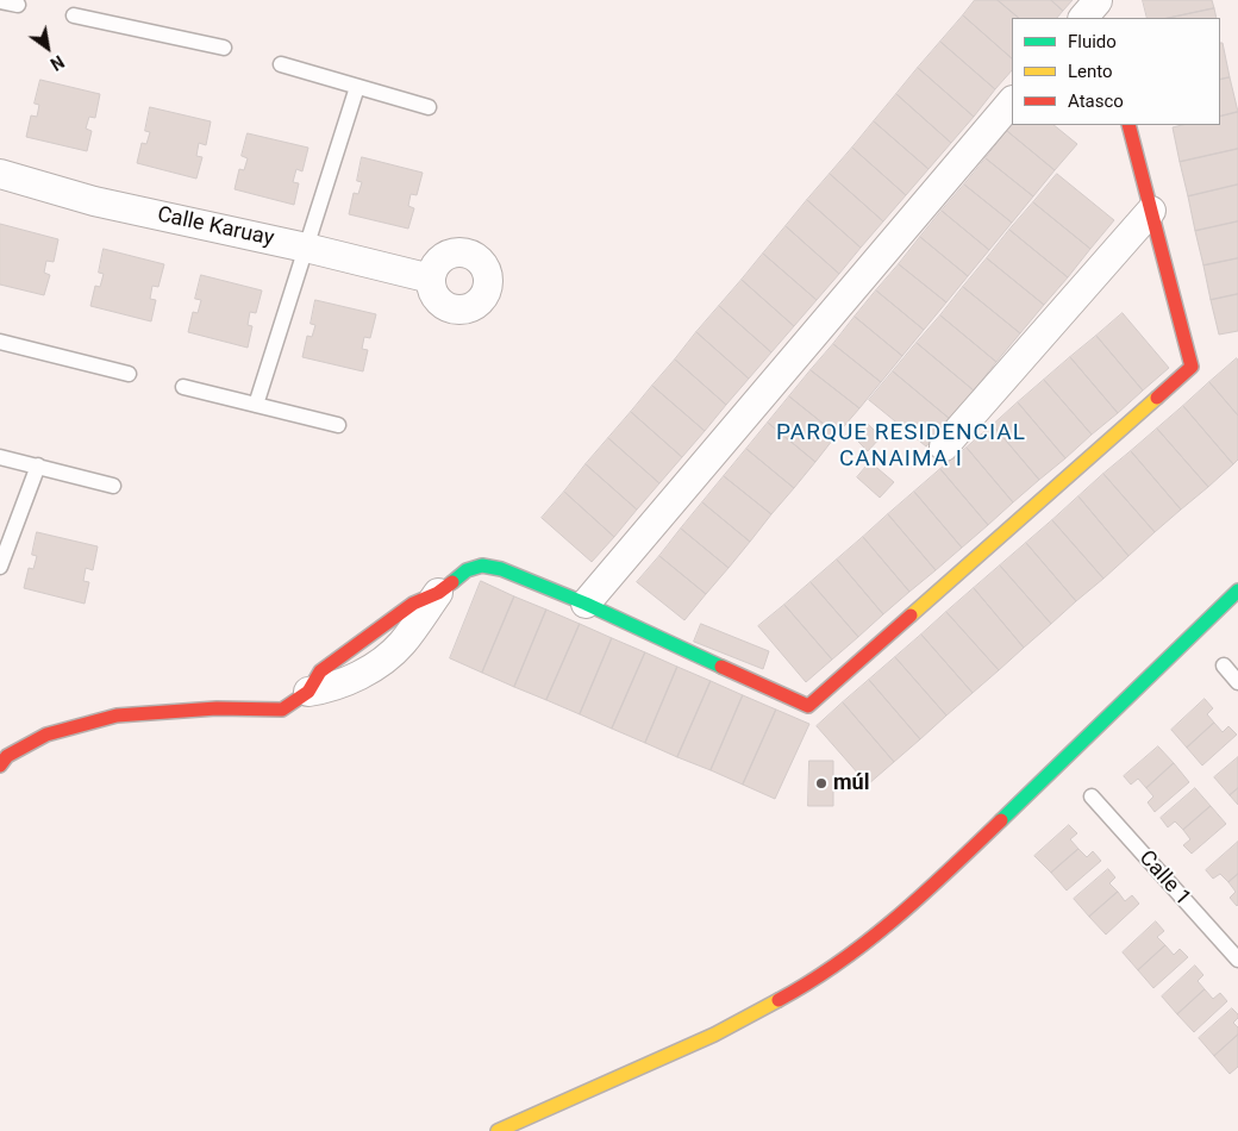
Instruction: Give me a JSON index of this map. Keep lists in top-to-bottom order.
{
  "streets": {
    "street": ["Calle Karuay"],
    "lane": ["Calle 1"]
  },
  "districts": ["PARQUE RESIDENCIAL CANAIMA I"],
  "places": ["múl"],
  "legend": ["Fluido", "Lento", "Atasco"],
  "north": "bottom right"
}
